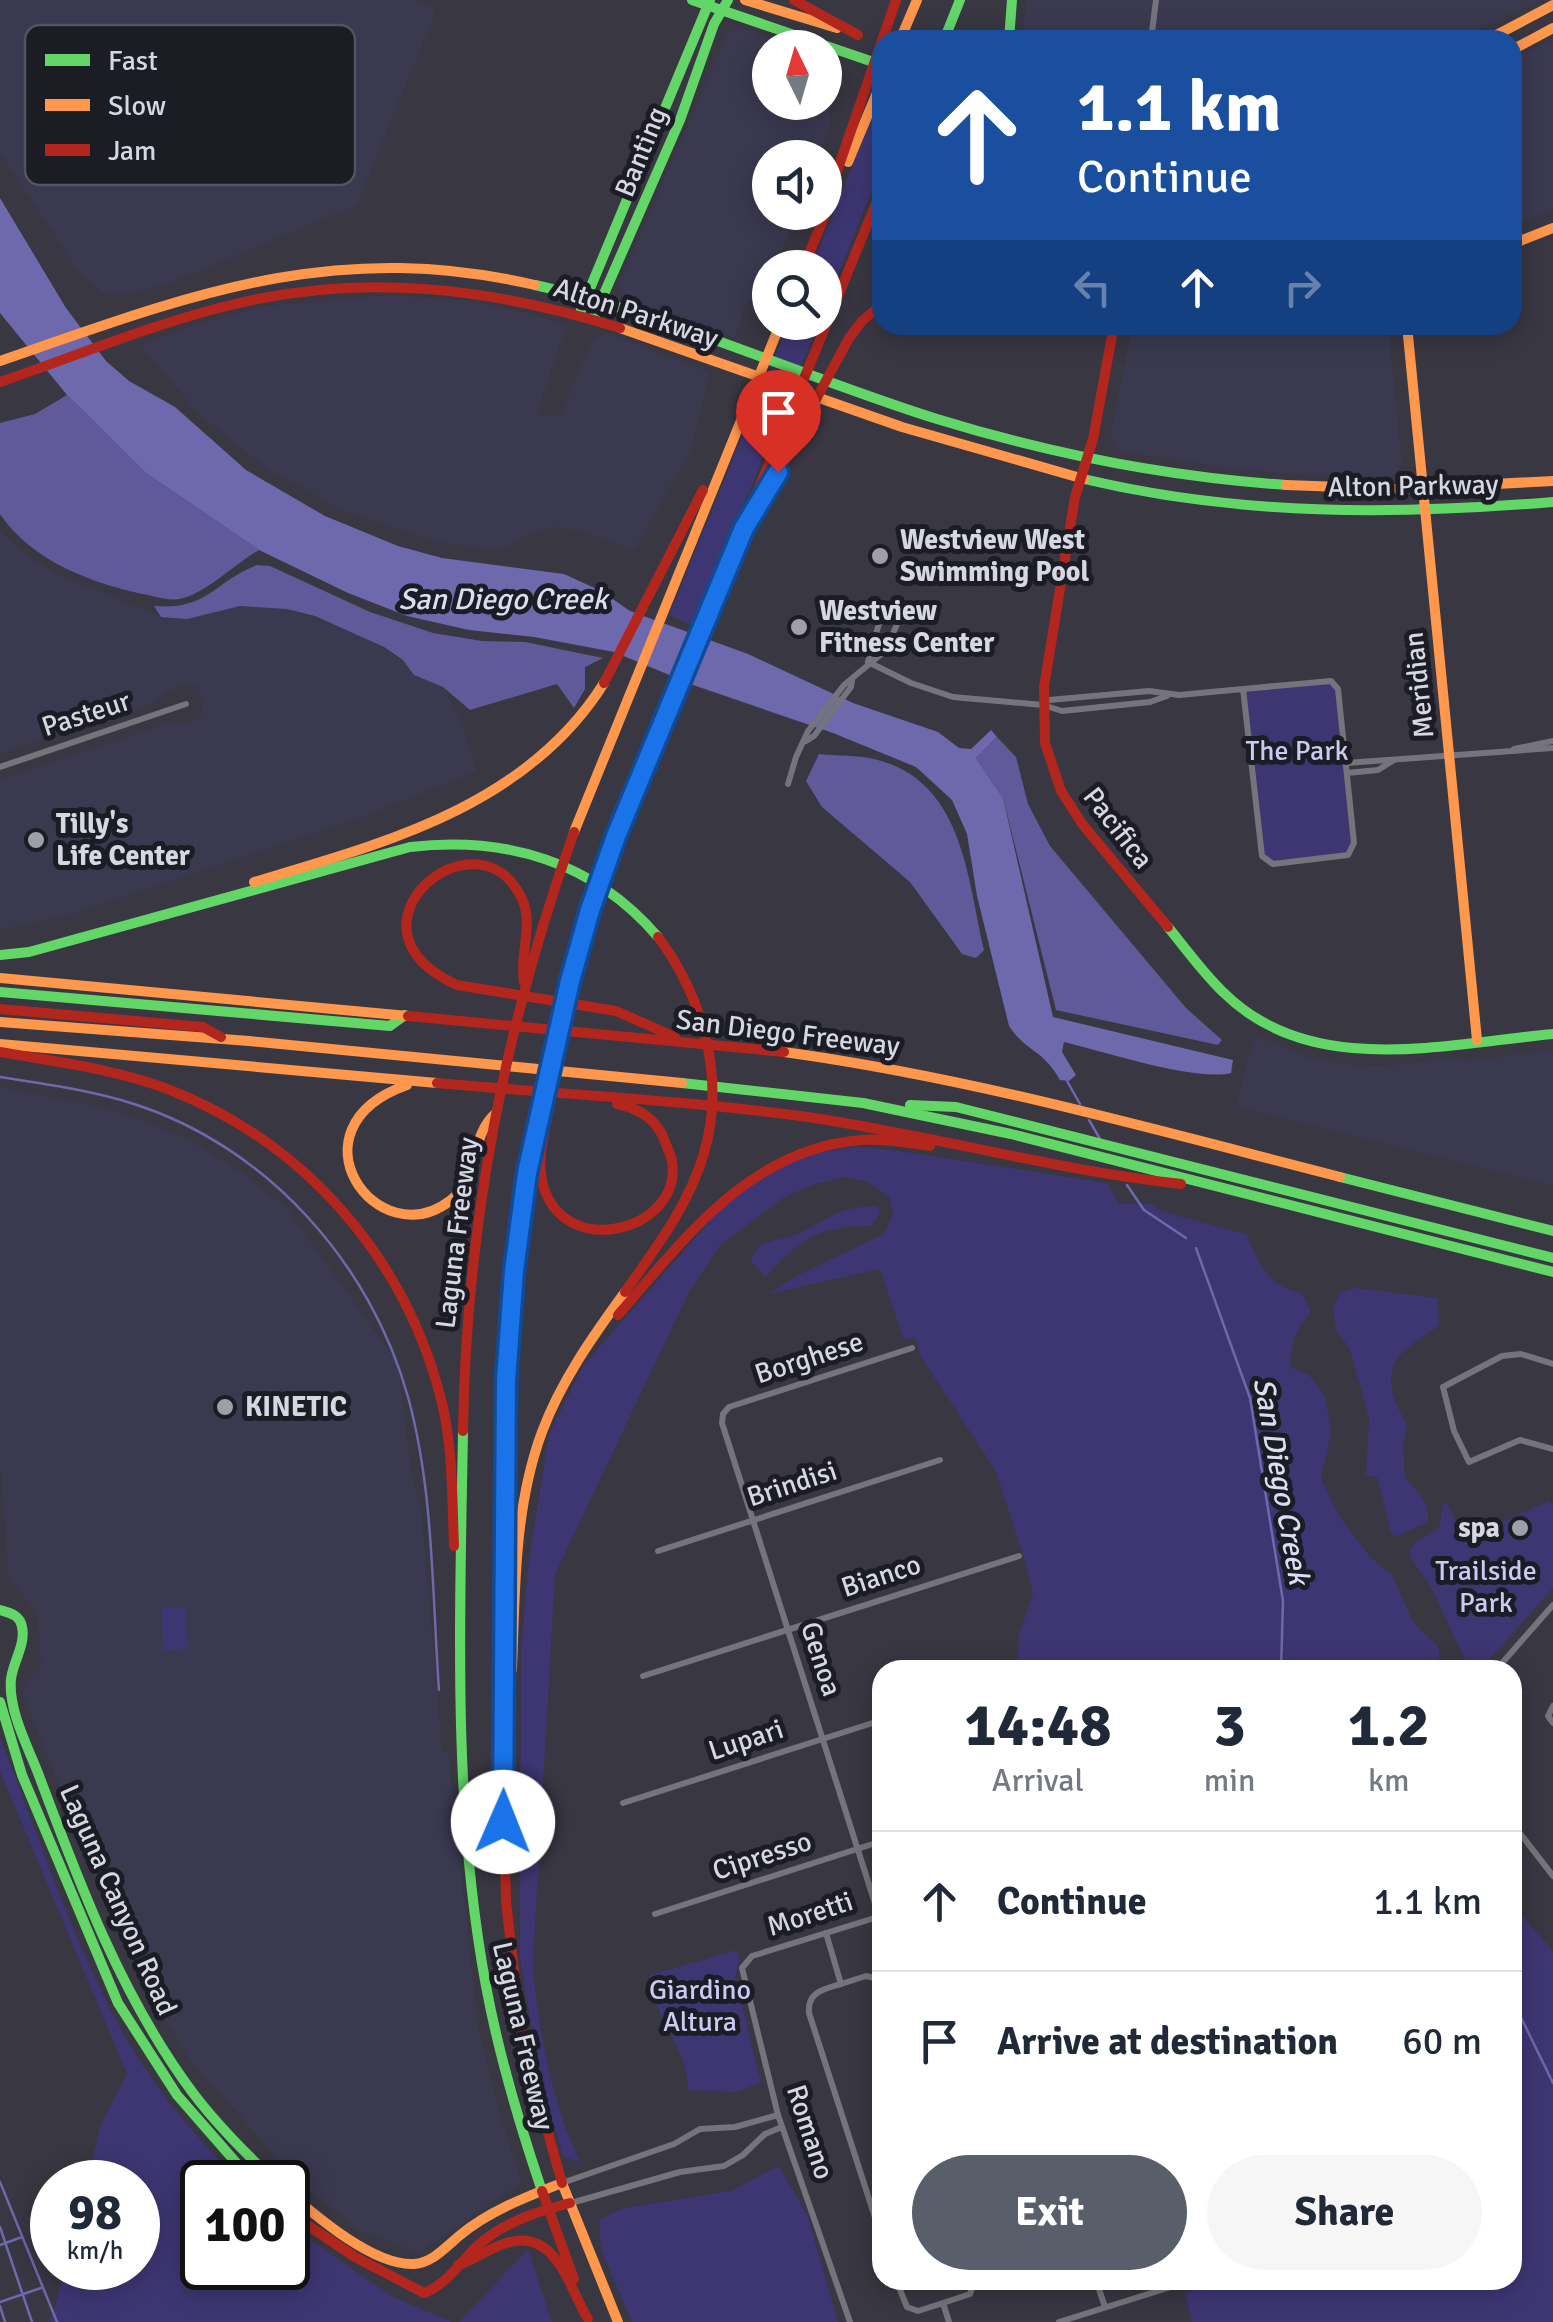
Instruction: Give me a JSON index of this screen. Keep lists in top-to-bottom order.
{
  "streets": {
    "main road": [
      "Banting",
      "Alton Parkway",
      "Meridian",
      "Pacifica",
      "San Diego Freeway",
      "Laguna Freeway",
      "Laguna Canyon Road"
    ],
    "street": [
      "Pasteur",
      "Borghese",
      "Brindisi",
      "Bianco",
      "Genoa",
      "Lupari",
      "Cipresso",
      "Moretti",
      "Romano"
    ]
  },
  "crossings": [
    ["Banting", "Alton Parkway"],
    ["Alton Parkway", "Meridian"],
    ["Alton Parkway", "Pacifica"],
    ["Meridian", "Pacifica"],
    ["Borghese", "Genoa"],
    ["Brindisi", "Genoa"],
    ["Bianco", "Genoa"],
    ["Genoa", "Lupari"],
    ["Genoa", "Cipresso"],
    ["Moretti", "Romano"]
  ],
  "water": ["San Diego Creek"],
  "parks": ["The Park", "Trailside Park", "Giardino Altura"],
  "places": [
    "Westview West Swimming Pool",
    "Westview Fitness Center",
    "Tilly's Life Center",
    "KINETIC",
    "spa"
  ],
  "legend": ["Fast", "Slow", "Jam"],
  "north": "top",
  "page": {
    "turn": ["1.1 km", "Continue"],
    "eta": [
      "14:48",
      "Arrival",
      "3",
      "min",
      "1.2",
      "km"
    ],
    "list": [
      {
        "name": "Continue",
        "value": "1.1 km"
      },
      {
        "name": "Arrive at destination",
        "value": "60 m"
      }
    ],
    "buttons": ["Exit", "Share"],
    "speed": "98 km/h",
    "limit": "100"
  }
}
